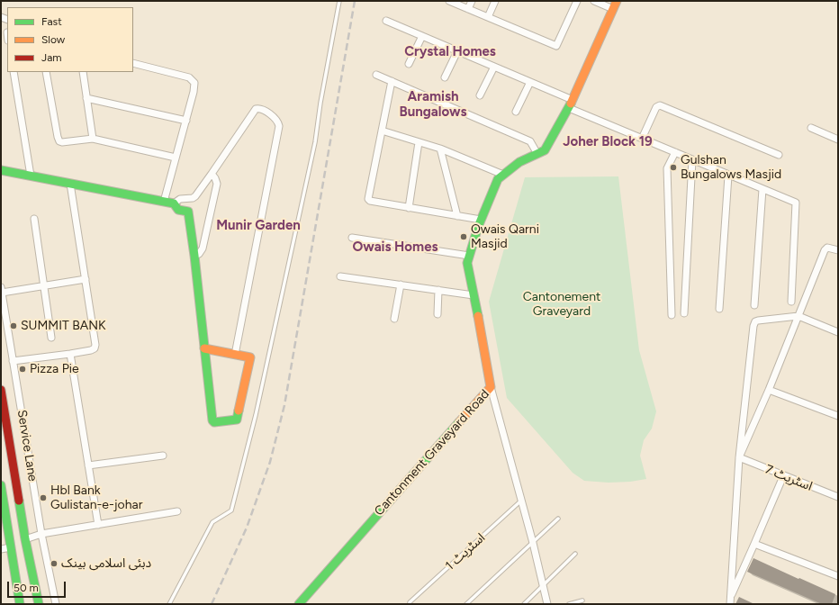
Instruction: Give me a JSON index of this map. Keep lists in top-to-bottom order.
{
  "streets": {
    "street": ["Service Lane", "Cantonment Graveyard Road", "اسٹریٹ 7"],
    "lane": ["اسٹریٹ 1"]
  },
  "districts": [
    "Crystal Homes",
    "Aramish Bungalows",
    "Joher Block 19",
    "Munir Garden",
    "Owais Homes"
  ],
  "parks": ["Cantonement Graveyard"],
  "places": [
    "Gulshan Bungalows Masjid",
    "Owais Qarni Masjid",
    "SUMMIT BANK",
    "Pizza Pie",
    "Hbl Bank Gulistan-e-johar",
    "دبئی اسلامی بینک"
  ],
  "legend": ["Fast", "Slow", "Jam"],
  "scale_bar": "50 m"
}
